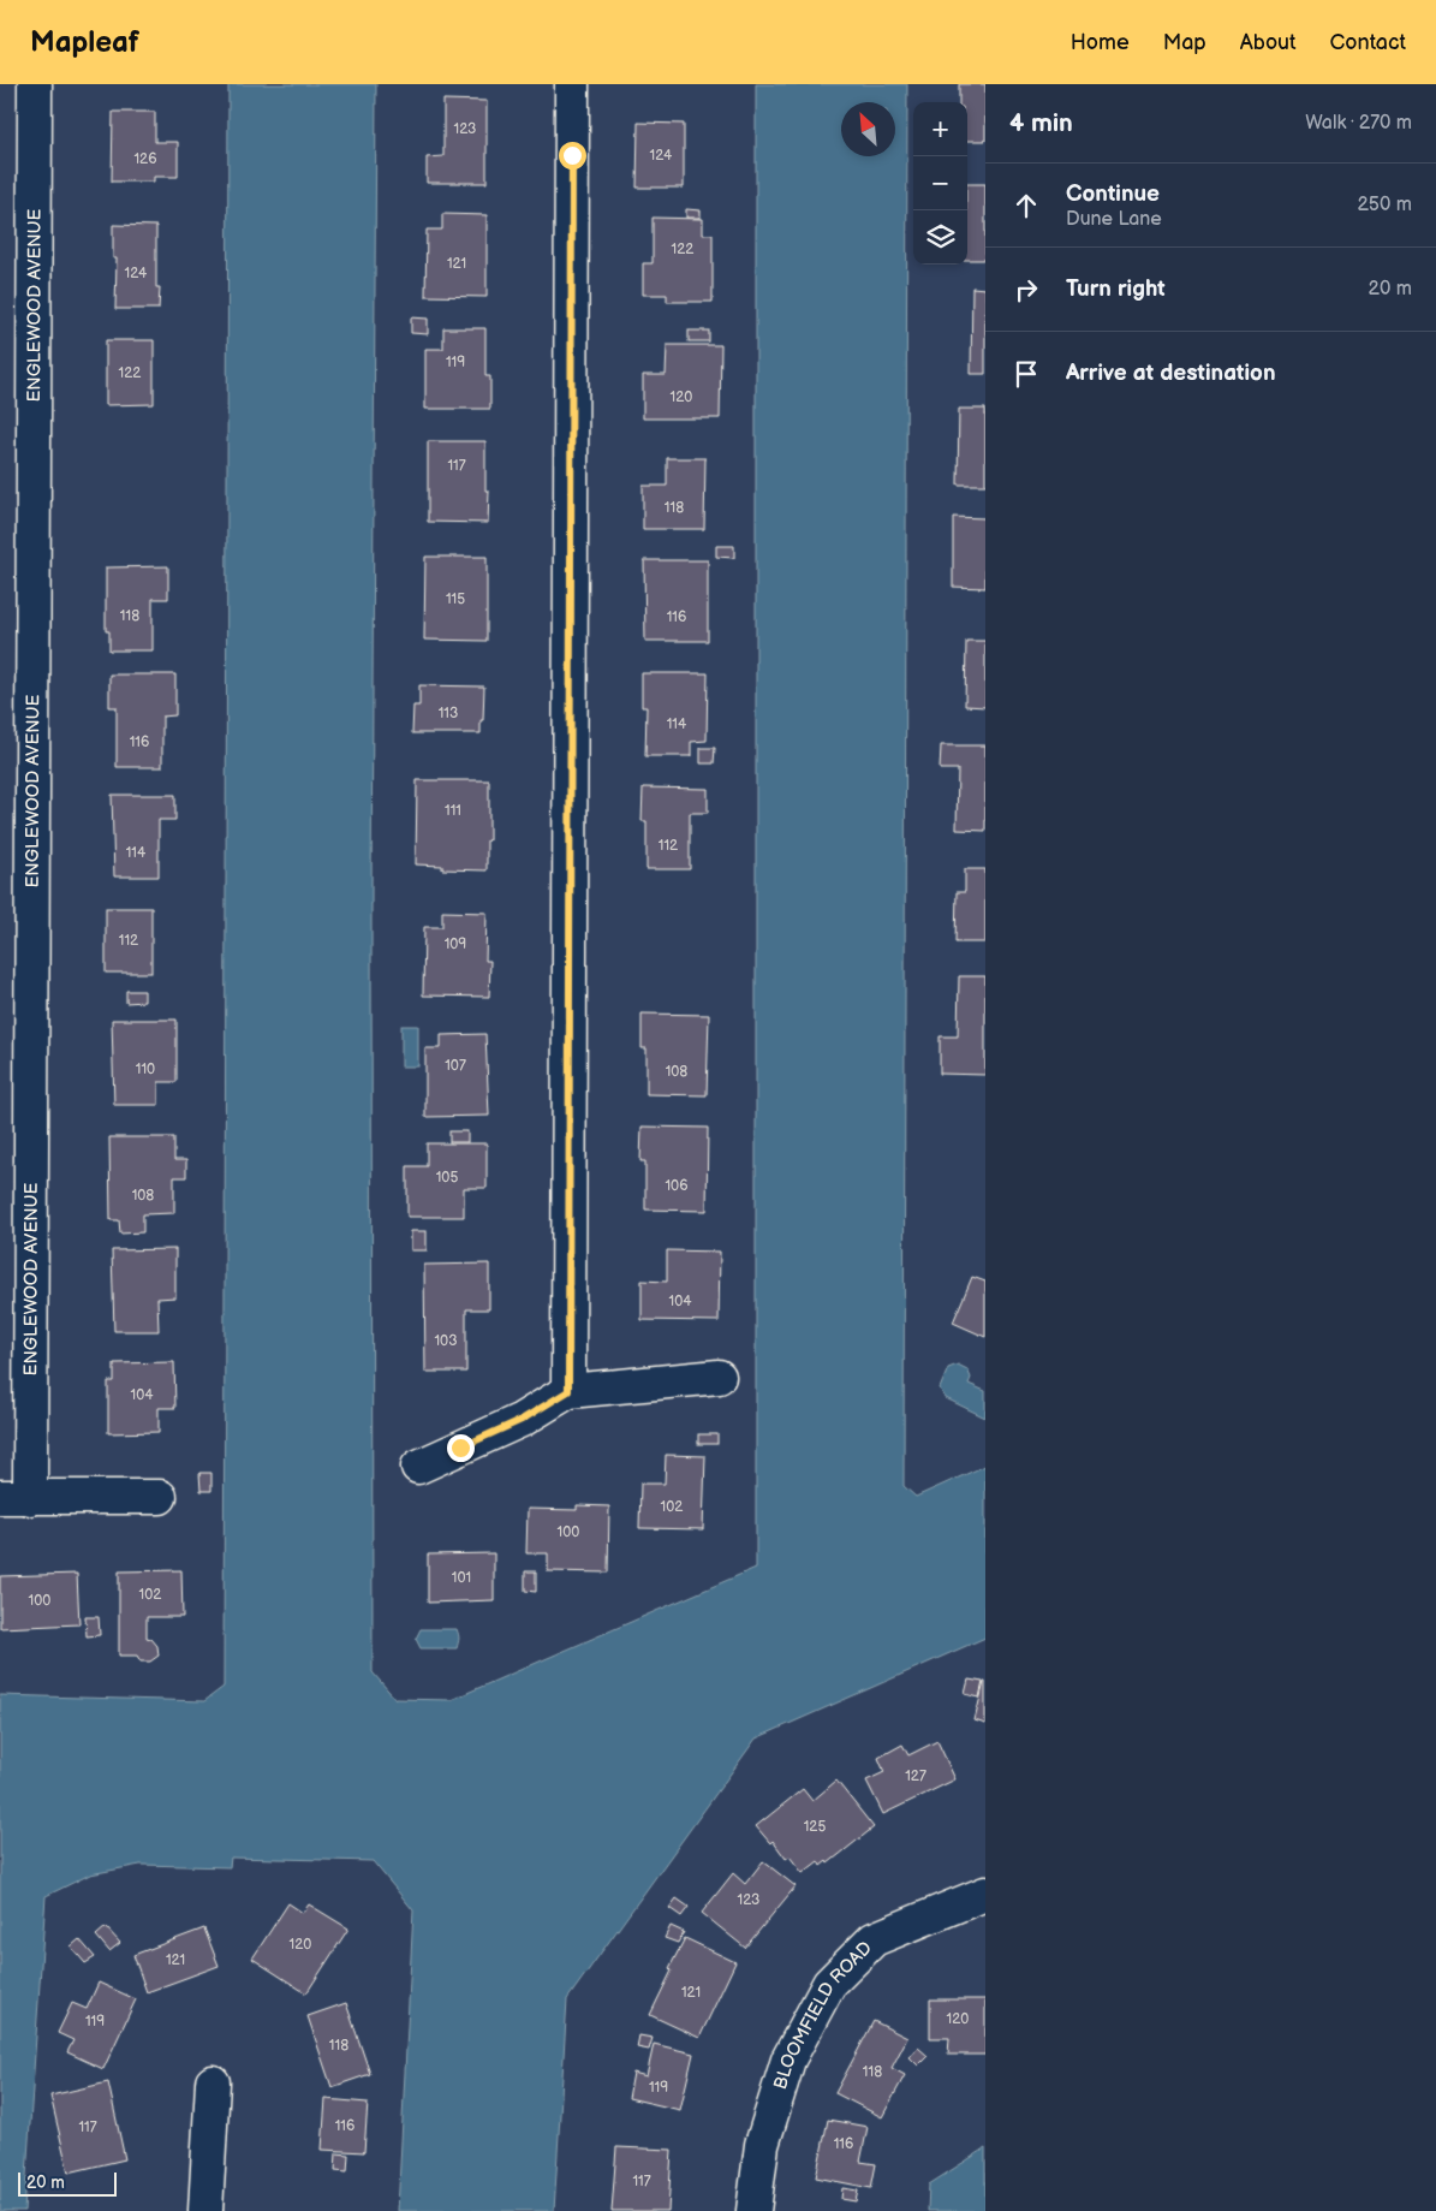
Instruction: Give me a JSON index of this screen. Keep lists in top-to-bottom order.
{
  "streets": {
    "street": ["ENGLEWOOD AVENUE", "BLOOMFIELD ROAD"]
  },
  "house_numbers": [
    "123",
    "124",
    "126",
    "122",
    "121",
    "124",
    "119",
    "122",
    "120",
    "117",
    "118",
    "115",
    "118",
    "116",
    "113",
    "114",
    "116",
    "111",
    "112",
    "114",
    "112",
    "109",
    "107",
    "110",
    "108",
    "105",
    "106",
    "108",
    "104",
    "103",
    "104",
    "102",
    "100",
    "101",
    "102",
    "100",
    "127",
    "125",
    "123",
    "120",
    "121",
    "121",
    "120",
    "119",
    "118",
    "118",
    "119",
    "116",
    "117",
    "116",
    "117"
  ],
  "scale_bar": "20 m",
  "north": "top left",
  "page": {
    "header": "Mapleaf",
    "nav": [
      "Home",
      "Map",
      "About",
      "Contact"
    ],
    "heading": ["4 min", "Walk · 270 m"],
    "map_buttons": ["+", "−"],
    "list": [
      ["Continue", "Dune Lane", "250 m"],
      ["Turn right", "20 m"],
      "Arrive at destination"
    ],
    "scale": "20 m"
  }
}
